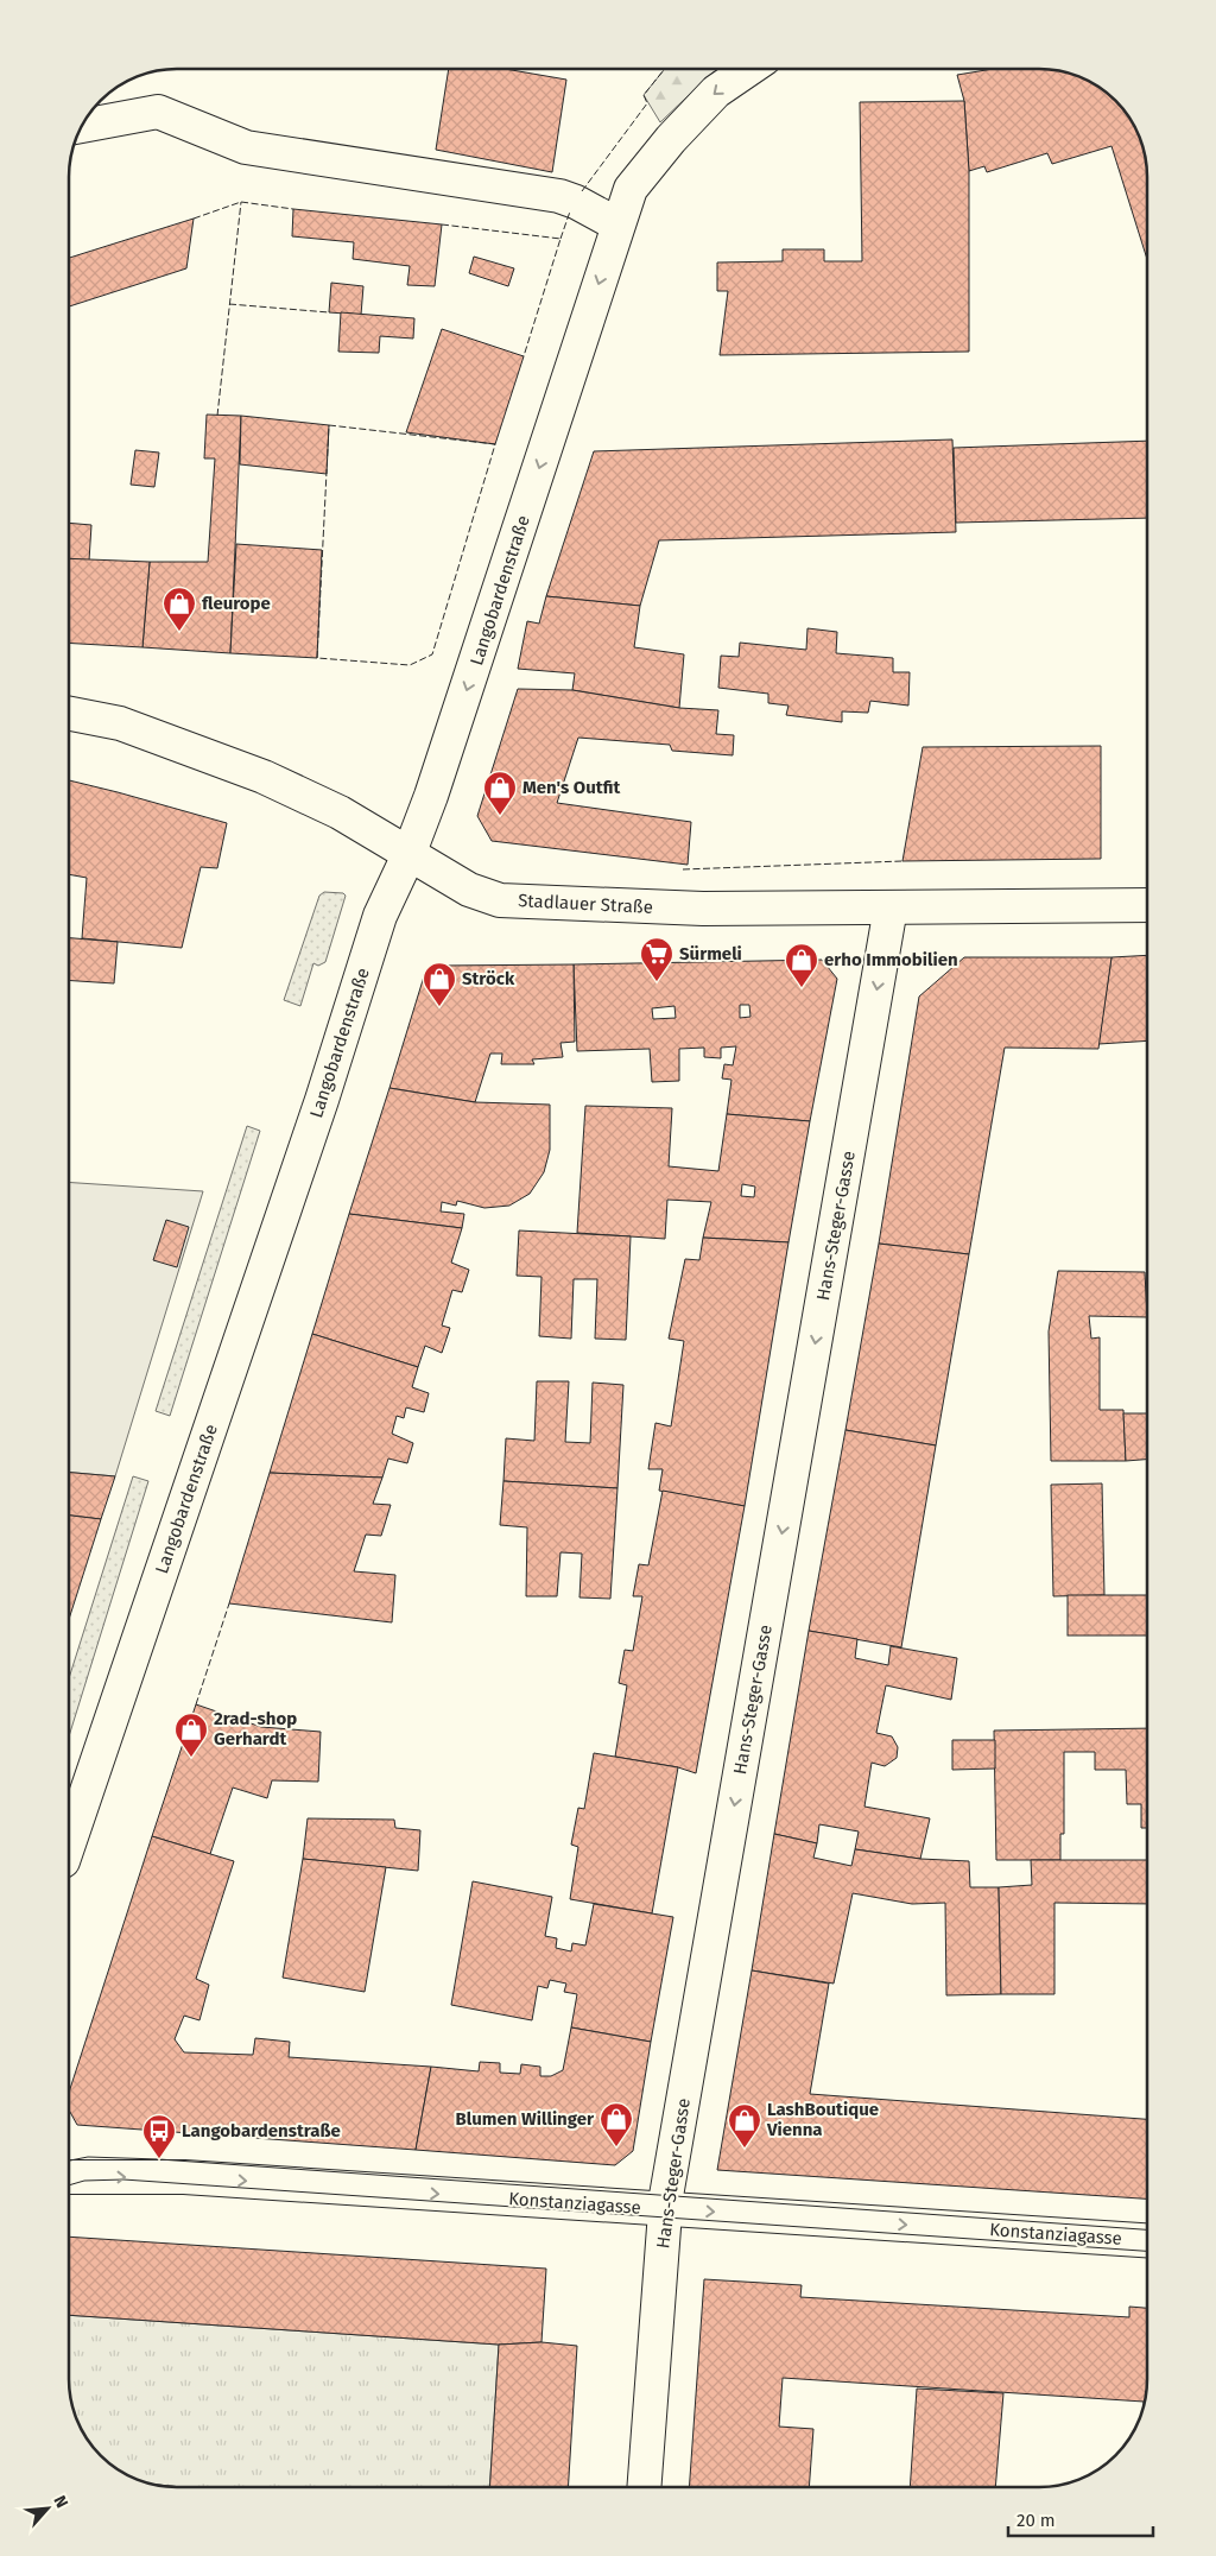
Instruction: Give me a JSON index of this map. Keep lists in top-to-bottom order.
{
  "streets": {
    "street": [
      "Langobardenstraße",
      "Stadlauer Straße",
      "Hans-Steger-Gasse",
      "Konstanziagasse"
    ]
  },
  "crossings": [
    ["Langobardenstraße", "Stadlauer Straße"],
    ["Stadlauer Straße", "Hans-Steger-Gasse"],
    ["Hans-Steger-Gasse", "Konstanziagasse"]
  ],
  "one_way": ["Langobardenstraße", "Hans-Steger-Gasse", "Konstanziagasse"],
  "places": {
    "shop": [
      "fleurope",
      "Men's Outfit",
      "erho Immobilien",
      "Ströck",
      "2rad-shop Gerhardt",
      "Blumen Willinger",
      "LashBoutique Vienna"
    ],
    "supermarket": ["Sürmeli"],
    "bus stop": ["Langobardenstraße"]
  },
  "scale_bar": "20 m",
  "north": "top right"
}
